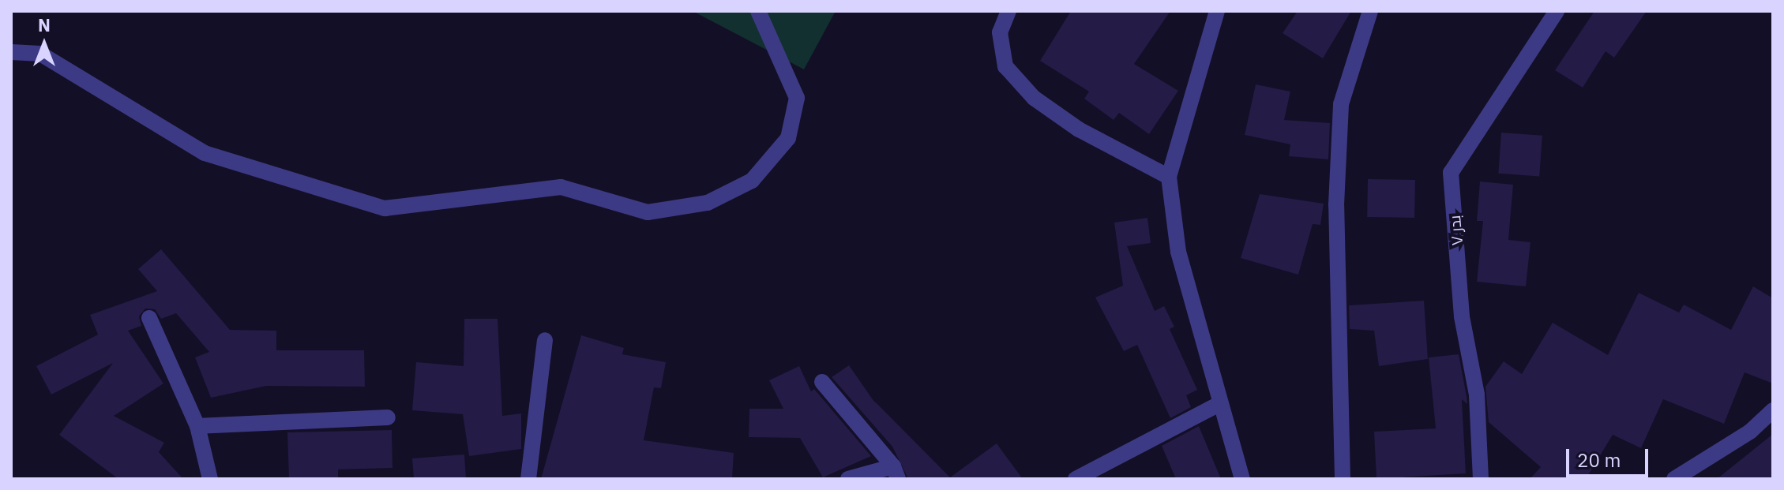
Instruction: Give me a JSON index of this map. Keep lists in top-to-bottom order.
{
  "streets": {
    "street": ["بدر ۷"]
  },
  "scale_bar": "20 m",
  "north": "top"
}
